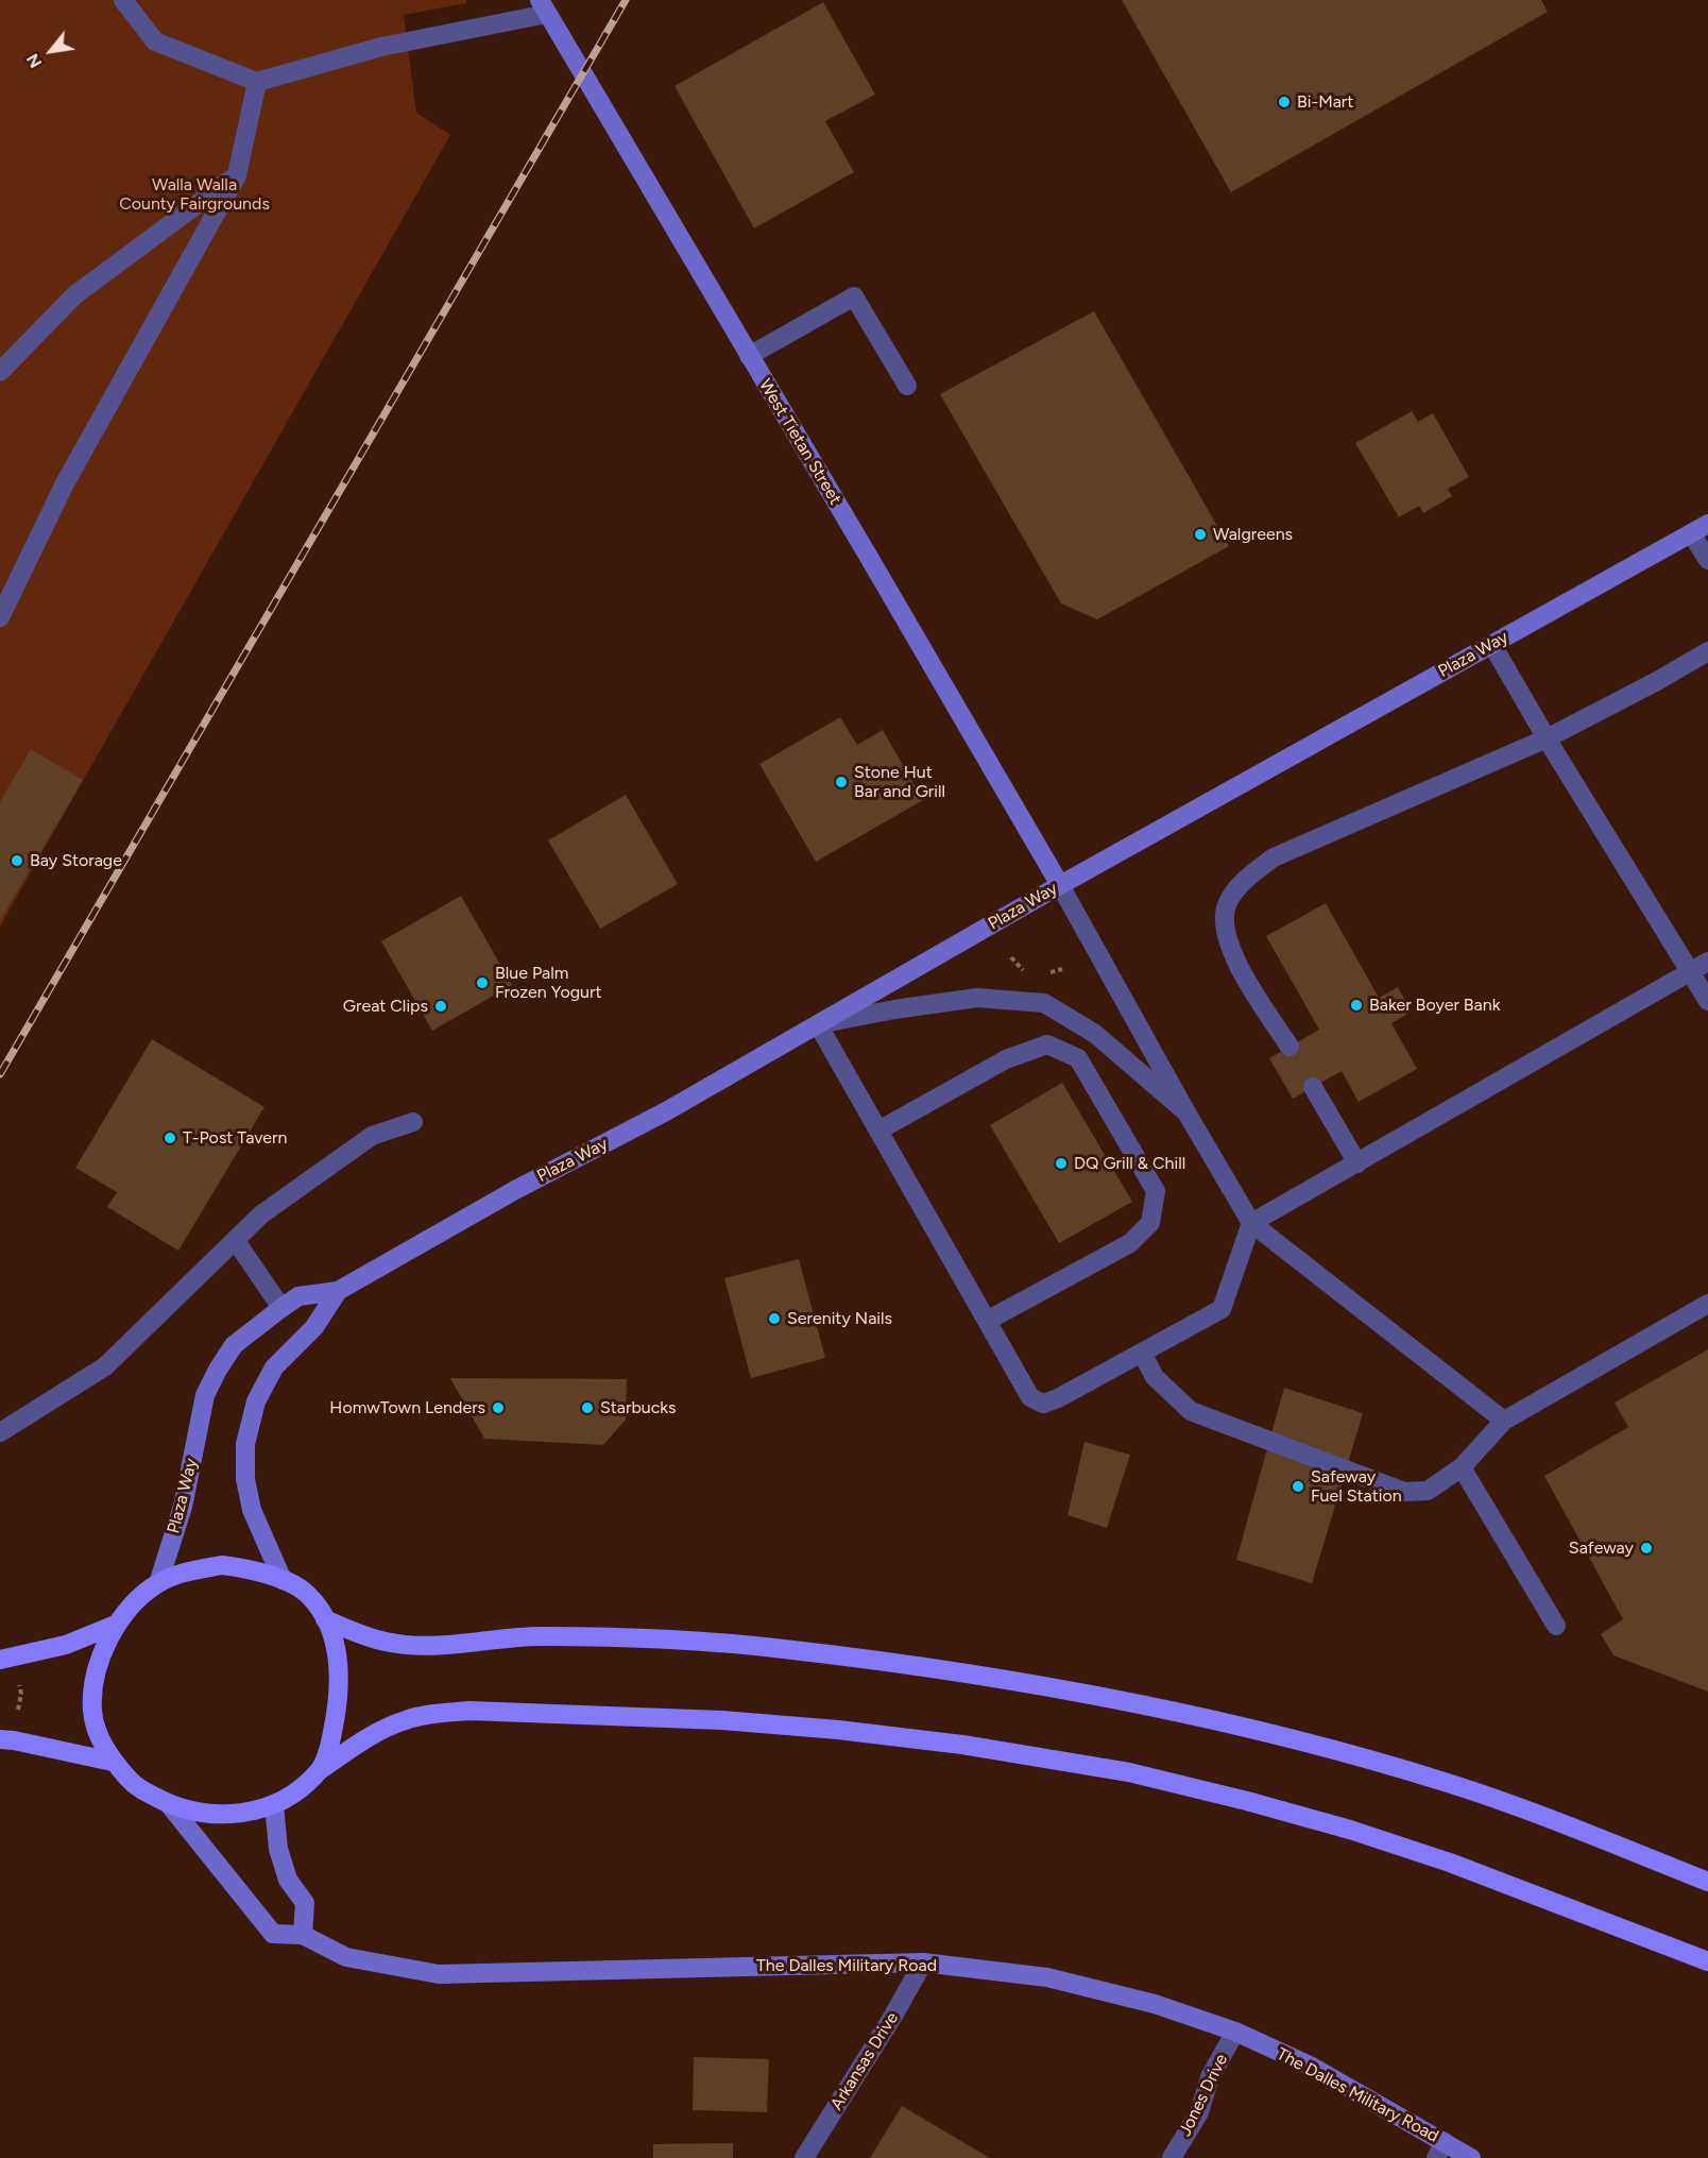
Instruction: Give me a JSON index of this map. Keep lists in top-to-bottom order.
{
  "streets": {
    "main road": ["West Tietan Street", "Plaza Way", "The Dalles Military Road"],
    "street": ["Arkansas Drive", "Jones Drive"]
  },
  "crossings": [
    ["West Tietan Street", "Plaza Way"],
    ["The Dalles Military Road", "Arkansas Drive"],
    ["The Dalles Military Road", "Jones Drive"]
  ],
  "parks": ["Walla Walla County Fairgrounds"],
  "places": [
    "Bi-Mart",
    "Walgreens",
    "Stone Hut Bar and Grill",
    "Bay Storage",
    "Blue Palm Frozen Yogurt",
    "Baker Boyer Bank",
    "Great Clips",
    "T-Post Tavern",
    "DQ Grill & Chill",
    "Serenity Nails",
    "HomwTown Lenders",
    "Starbucks",
    "Safeway Fuel Station",
    "Safeway"
  ],
  "north": "bottom left"
}
